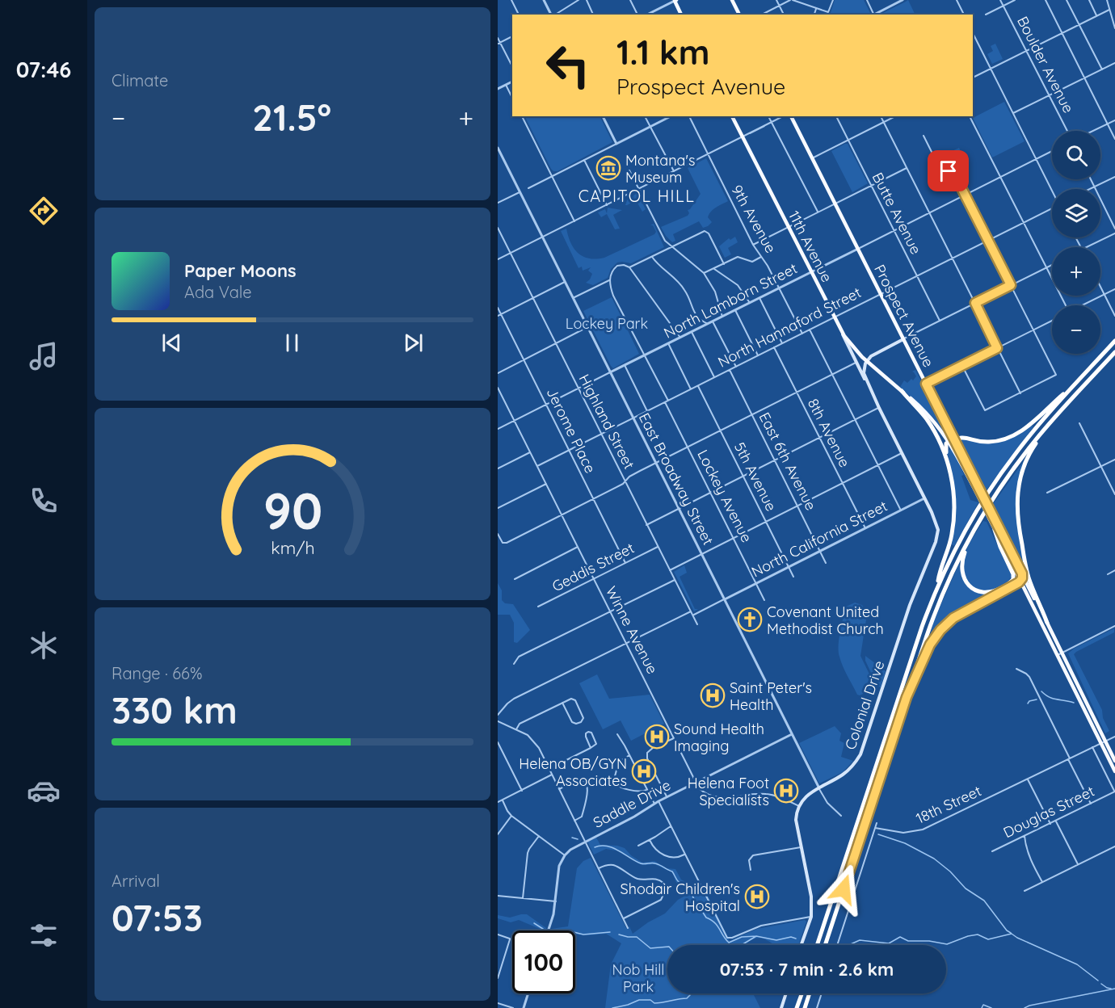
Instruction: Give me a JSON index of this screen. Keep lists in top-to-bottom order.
{
  "streets": {
    "highway": ["11th Avenue", "Prospect Avenue"],
    "main road": ["Colonial Drive"],
    "street": [
      "Boulder Avenue",
      "Butte Avenue",
      "9th Avenue",
      "North Lamborn Street",
      "North Hannaford Street",
      "Highland Street",
      "Jerome Place",
      "8th Avenue",
      "East 6th Avenue",
      "5th Avenue",
      "East Broadway Street",
      "Lockey Avenue",
      "North California Street",
      "Geddis Street",
      "Winne Avenue",
      "Saddle Drive",
      "18th Street",
      "Douglas Street"
    ]
  },
  "crossings": [
    ["Butte Avenue", "North Lamborn Street"],
    ["Butte Avenue", "North Hannaford Street"],
    ["9th Avenue", "North Lamborn Street"],
    ["9th Avenue", "North Hannaford Street"],
    ["11th Avenue", "North Lamborn Street"],
    ["11th Avenue", "Prospect Avenue"],
    ["11th Avenue", "North Hannaford Street"],
    ["11th Avenue", "North California Street"],
    ["11th Avenue", "Colonial Drive"],
    ["North Lamborn Street", "Prospect Avenue"],
    ["North Lamborn Street", "East Broadway Street"],
    ["North Lamborn Street", "Lockey Avenue"],
    ["Prospect Avenue", "North Hannaford Street"],
    ["Prospect Avenue", "18th Street"],
    ["North Hannaford Street", "Highland Street"],
    ["North Hannaford Street", "Jerome Place"],
    ["North Hannaford Street", "8th Avenue"],
    ["North Hannaford Street", "East 6th Avenue"],
    ["North Hannaford Street", "5th Avenue"],
    ["North Hannaford Street", "East Broadway Street"],
    ["North Hannaford Street", "Lockey Avenue"],
    ["North Hannaford Street", "Winne Avenue"],
    ["Highland Street", "Geddis Street"],
    ["Jerome Place", "Geddis Street"],
    ["8th Avenue", "North California Street"],
    ["East 6th Avenue", "North California Street"],
    ["5th Avenue", "North California Street"],
    ["East Broadway Street", "North California Street"],
    ["East Broadway Street", "Colonial Drive"],
    ["East Broadway Street", "Saddle Drive"],
    ["Lockey Avenue", "North California Street"],
    ["North California Street", "Colonial Drive"],
    ["Geddis Street", "Winne Avenue"],
    ["Winne Avenue", "Colonial Drive"],
    ["Winne Avenue", "Saddle Drive"]
  ],
  "districts": ["CAPITOL HILL"],
  "parks": ["Lockey Park", "Nob Hill Park"],
  "places": {
    "museum": ["Montana's Museum"],
    "church": ["Covenant United Methodist Church"],
    "hospital": [
      "Saint Peter's Health",
      "Sound Health Imaging",
      "Helena OB/GYN Associates",
      "Helena Foot Specialists",
      "Shodair Children's Hospital"
    ]
  },
  "page": {
    "tabs": "07:46",
    "tile": [
      "Climate",
      ["Range · 66%", "330 km"],
      ["Arrival", "07:53"]
    ],
    "turn": ["1.1 km", "Prospect Avenue"],
    "heat": ["−", "21.5°", "+"],
    "map_buttons": ["+", "−"],
    "song": ["Paper Moons", "Ada Vale"],
    "limit": "100",
    "trip": "07:53 · 7 min · 2.6 km",
    "gauge": ["90", "km/h"]
  }
}
